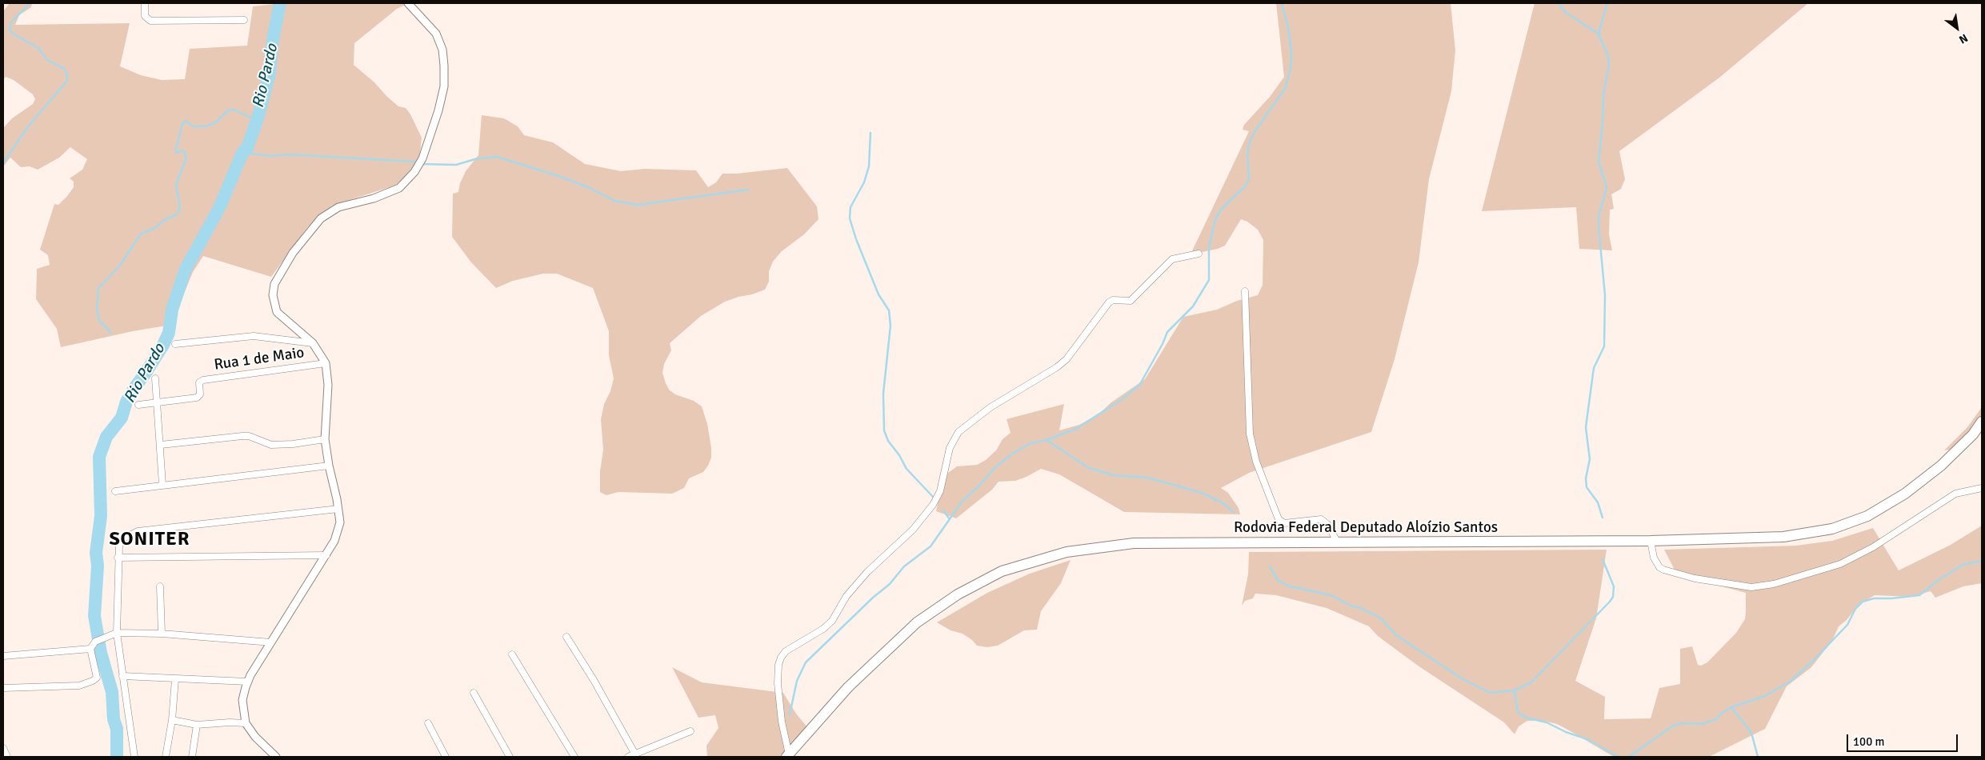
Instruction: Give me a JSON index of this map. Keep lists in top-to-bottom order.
{
  "streets": {
    "highway": ["Rodovia Federal Deputado Aloízio Santos"],
    "street": ["Rua 1 de Maio"]
  },
  "districts": ["SONITER"],
  "water": ["Rio Pardo"],
  "scale_bar": "100 m",
  "north": "bottom right"
}
